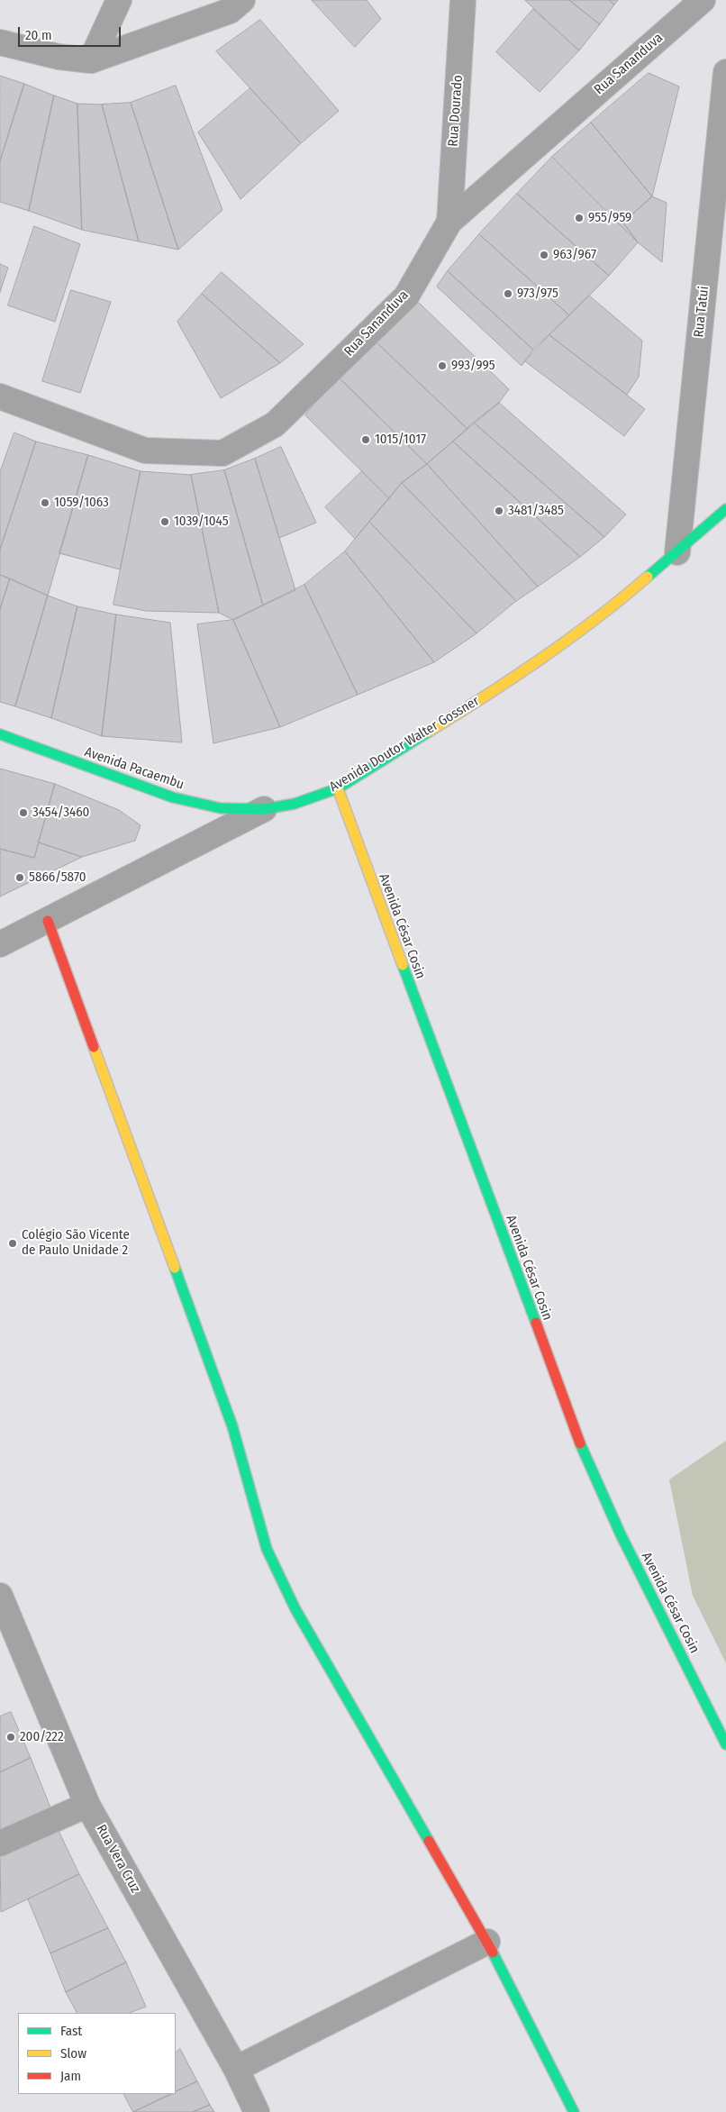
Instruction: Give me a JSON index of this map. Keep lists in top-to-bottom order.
{
  "streets": {
    "street": [
      "Rua Sananduva",
      "Rua Dourado",
      "Rua Tatui",
      "Avenida Doutor Walter Gossner",
      "Avenida Pacaembu",
      "Avenida César Cosin",
      "Rua Vera Cruz"
    ]
  },
  "crossings": [
    ["Rua Sananduva", "Rua Dourado"],
    ["Rua Tatui", "Avenida Doutor Walter Gossner"],
    ["Avenida Doutor Walter Gossner", "Avenida Pacaembu"],
    ["Avenida Doutor Walter Gossner", "Avenida César Cosin"]
  ],
  "places": [
    "955/959",
    "963/967",
    "973/975",
    "993/995",
    "1015/1017",
    "1059/1063",
    "3481/3485",
    "1039/1045",
    "3454/3460",
    "5866/5870",
    "Colégio São Vicente de Paulo Unidade 2",
    "200/222"
  ],
  "legend": ["Fast", "Slow", "Jam"],
  "scale_bar": "20 m"
}
